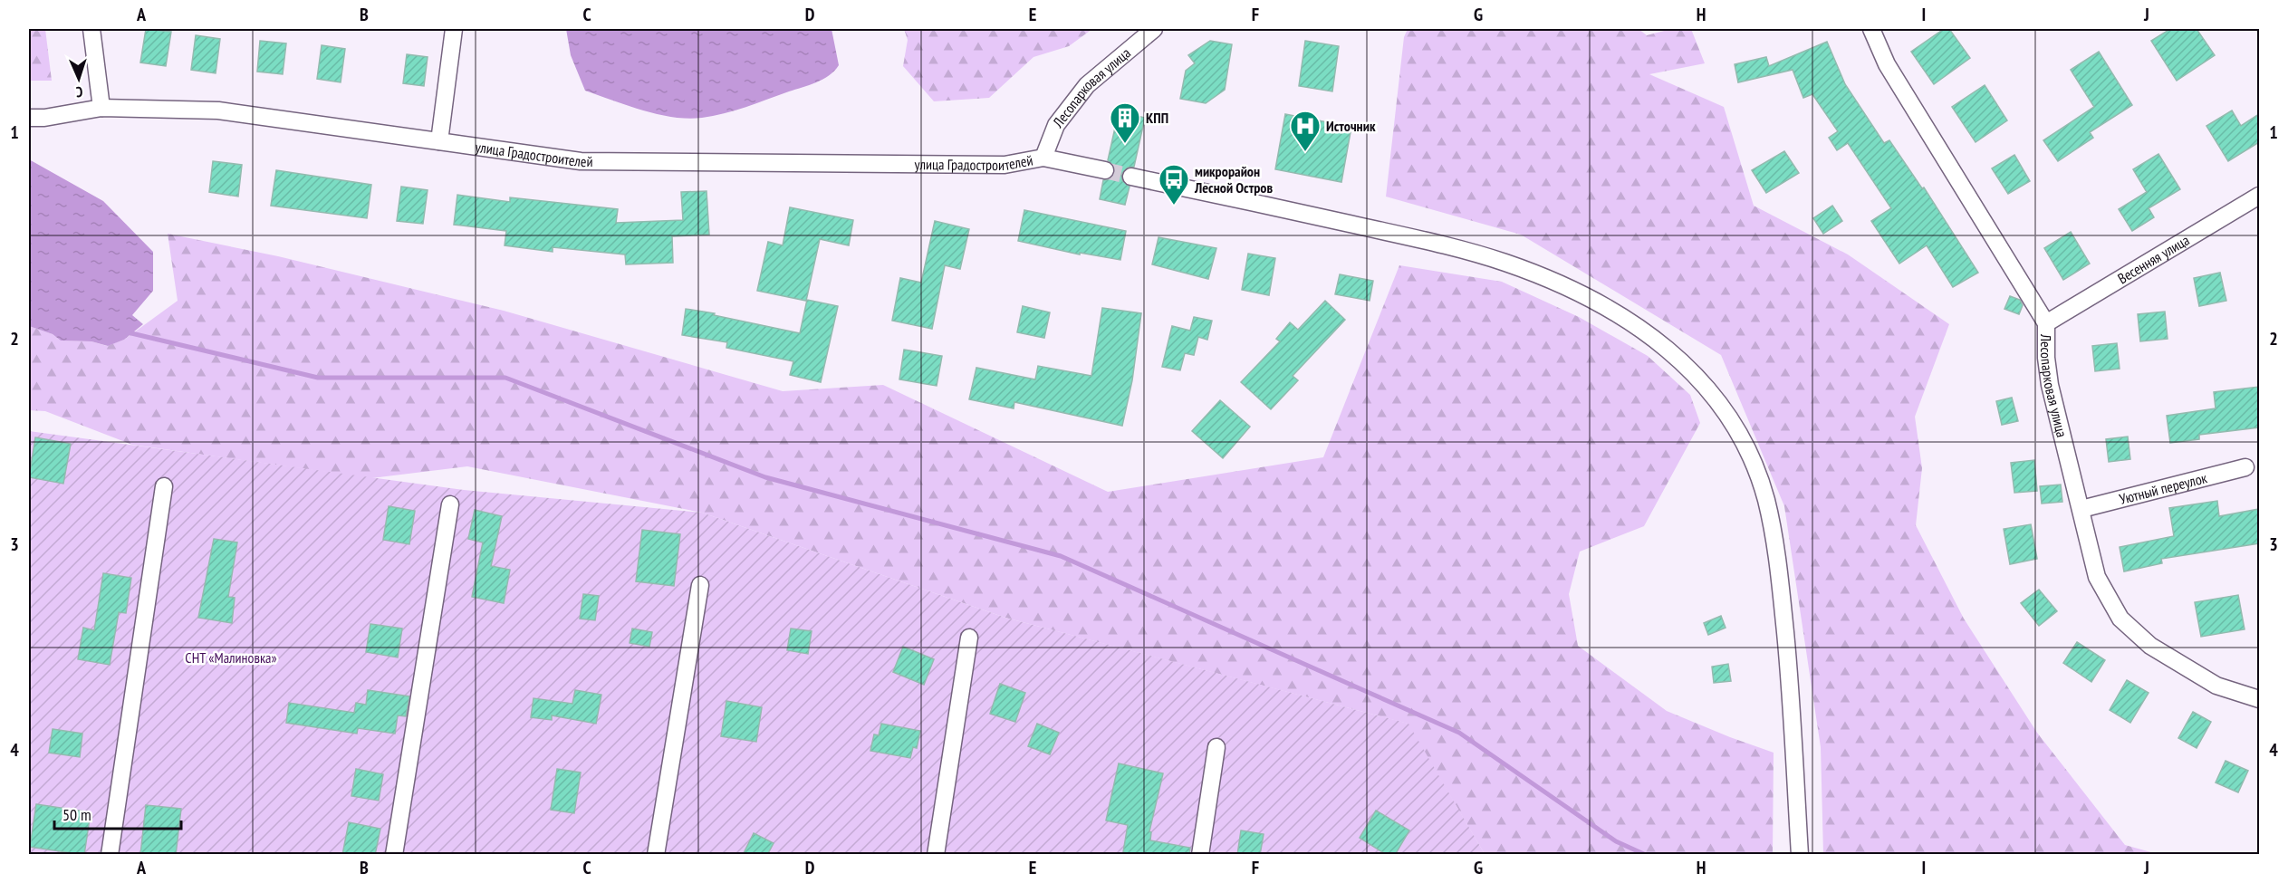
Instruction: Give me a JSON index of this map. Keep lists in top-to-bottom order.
{
  "streets": {
    "street": [
      "Лесопарковая улица",
      "улица Градостроителей",
      "Весенняя улица",
      "Уютный переулок"
    ]
  },
  "crossings": [
    ["Лесопарковая улица", "улица Градостроителей"],
    ["Лесопарковая улица", "Весенняя улица"],
    ["Лесопарковая улица", "Уютный переулок"]
  ],
  "parks": ["СНТ «Малиновка»"],
  "places": {
    "building": ["КПП"],
    "hospital": ["Источник"],
    "bus stop": ["микрорайон Лесной Остров"]
  },
  "scale_bar": "50 m",
  "north": "bottom",
  "grid": {
    "columns": [
      "A",
      "B",
      "C",
      "D",
      "E",
      "F",
      "G",
      "H",
      "I",
      "J"
    ],
    "rows": [
      "1",
      "2",
      "3",
      "4"
    ]
  }
}
